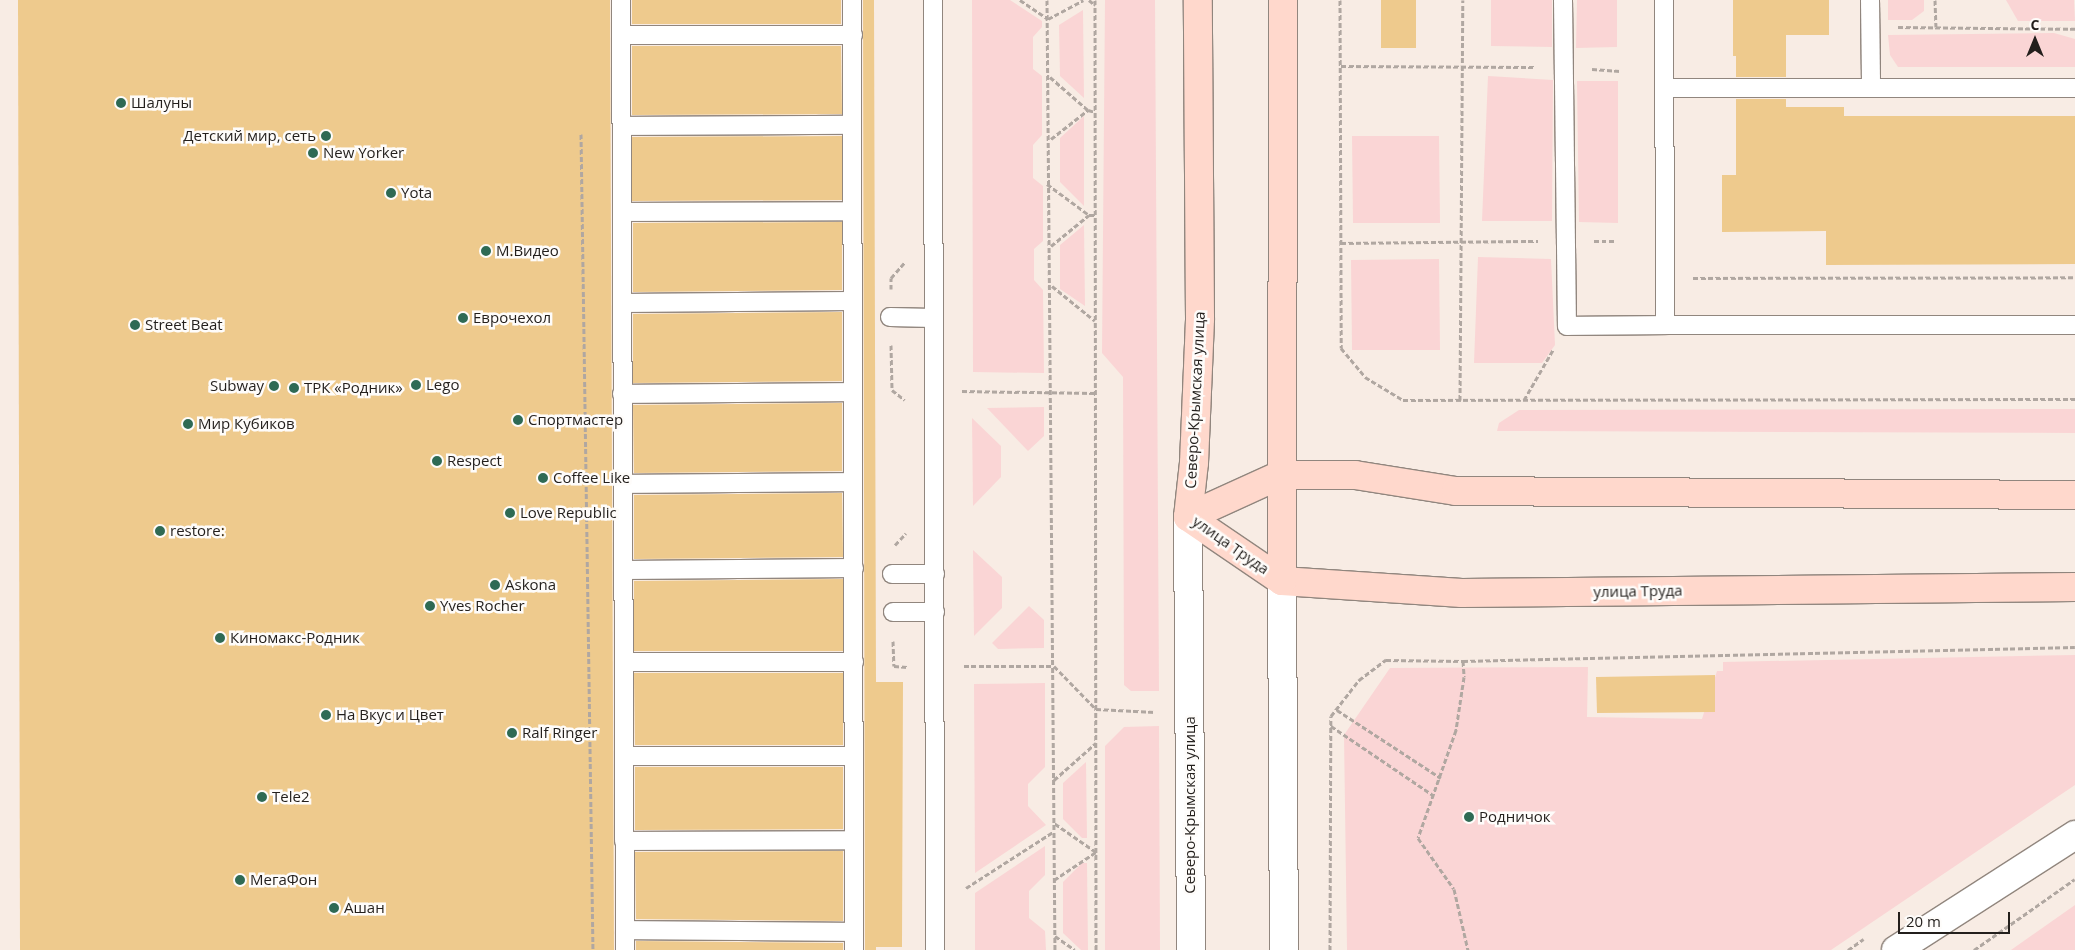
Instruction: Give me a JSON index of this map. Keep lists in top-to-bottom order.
{
  "streets": {
    "main road": ["Северо-Крымская улица", "улица Труда"]
  },
  "crossings": [
    ["Северо-Крымская улица", "улица Труда"]
  ],
  "places": [
    "Шалуны",
    "Детский мир, сеть",
    "New Yorker",
    "Yota",
    "М.Видео",
    "Еврочехол",
    "Street Beat",
    "Lego",
    "Subway",
    "ТРК «Родник»",
    "Спортмастер",
    "Мир Кубиков",
    "Respect",
    "Coffee Like",
    "Love Republic",
    "restore:",
    "Askona",
    "Yves Rocher",
    "Киномакс-Родник",
    "На Вкус и Цвет",
    "Ralf Ringer",
    "Tele2",
    "Родничок",
    "МегаФон",
    "Ашан"
  ],
  "scale_bar": "20 m",
  "north": "top"
}
